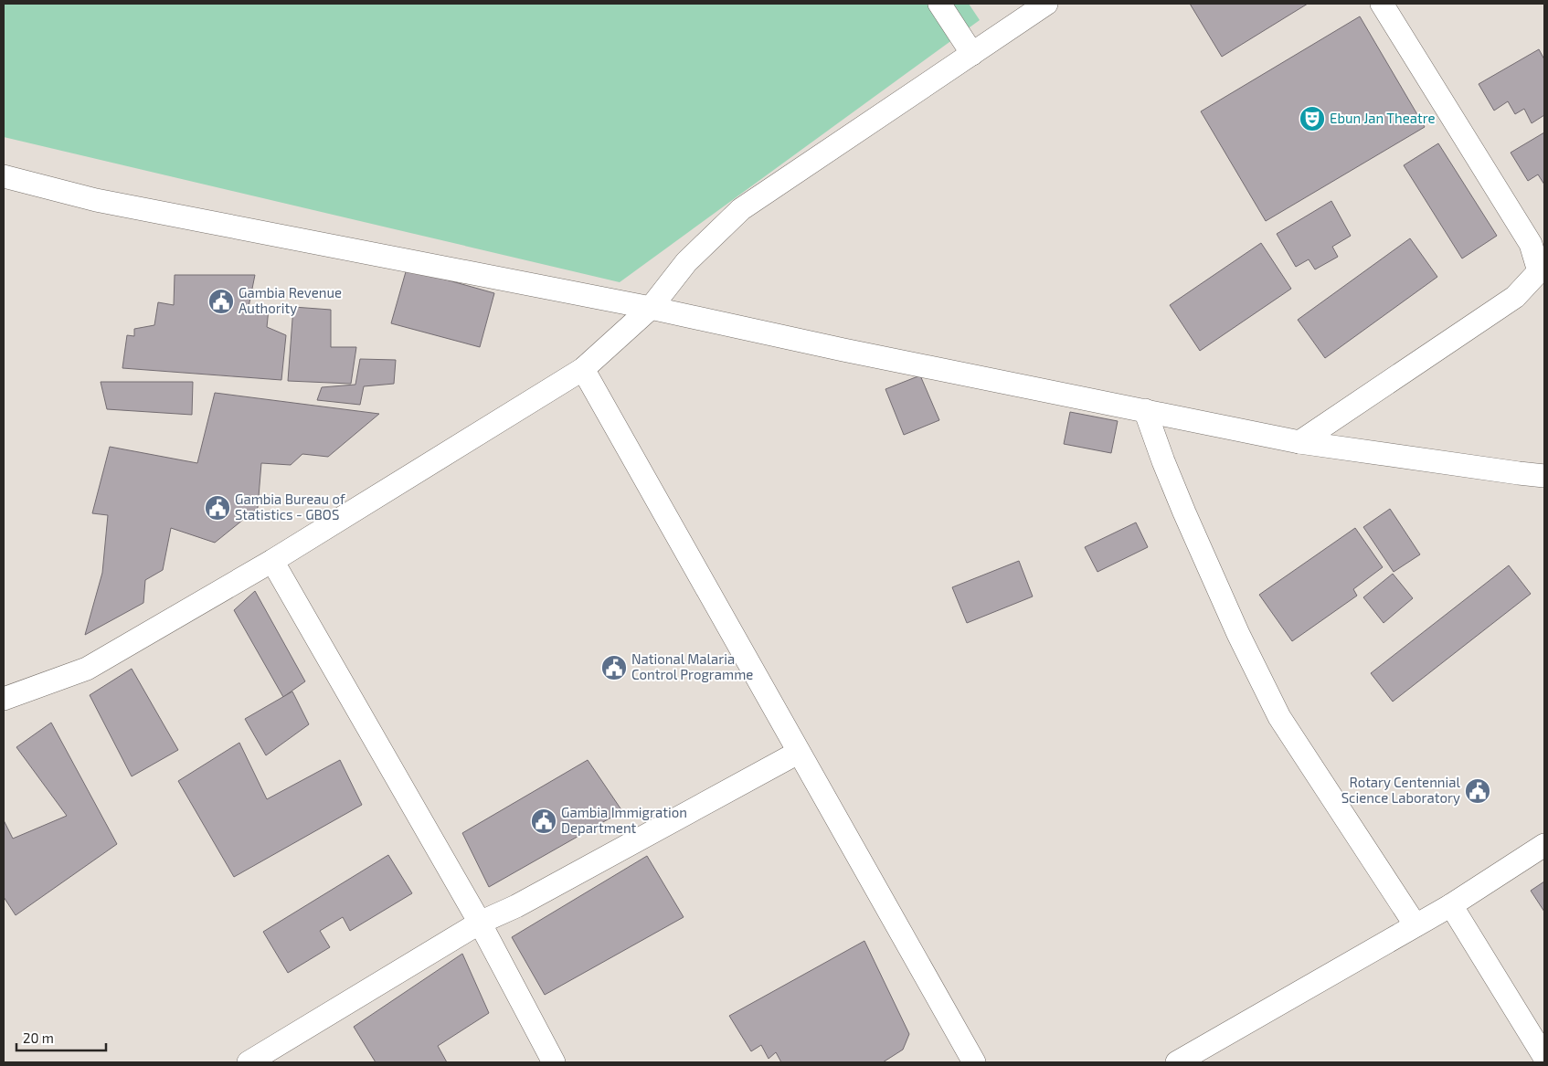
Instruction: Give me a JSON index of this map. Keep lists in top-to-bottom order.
{
  "places": {
    "theatre": ["Ebun Jan Theatre"],
    "public building": [
      "Gambia Revenue Authority",
      "Gambia Bureau of Statistics - GBOS",
      "National Malaria Control Programme",
      "Rotary Centennial Science Laboratory",
      "Gambia Immigration Department"
    ]
  },
  "scale_bar": "20 m"
}
